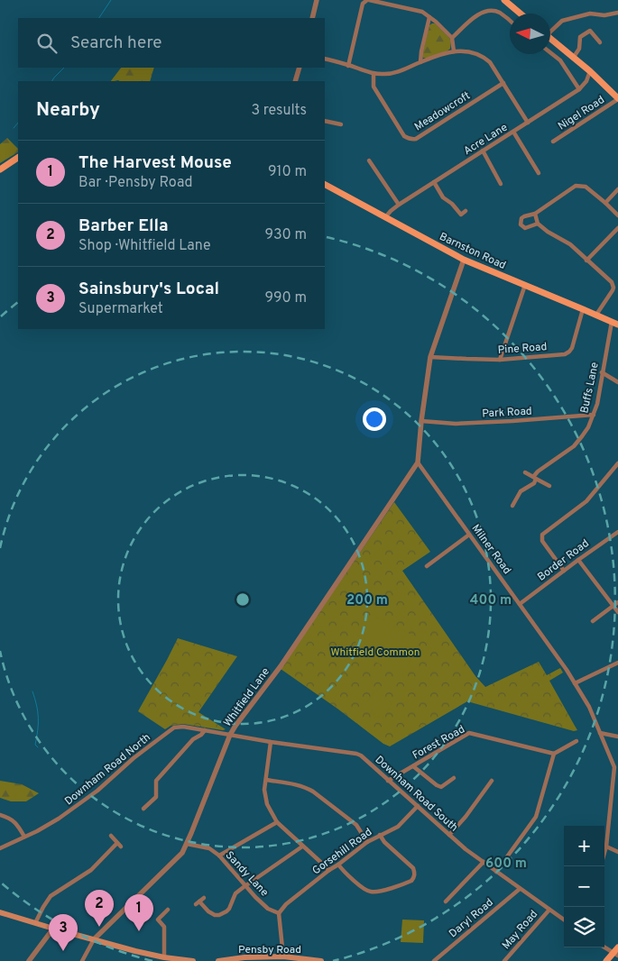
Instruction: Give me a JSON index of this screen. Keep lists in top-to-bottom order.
{
  "streets": {
    "main road": ["Barnston Road", "Pensby Road"],
    "street": [
      "Meadowcroft",
      "Nigel Road",
      "Acre Lane",
      "Pine Road",
      "Buffs Lane",
      "Park Road",
      "Milner Road",
      "Border Road",
      "Whitfield Lane",
      "Forest Road",
      "Downham Road North",
      "Downham Road South",
      "Gorsehill Road",
      "Sandy Lane",
      "Daryl Road",
      "May Road"
    ]
  },
  "crossings": [
    ["Acre Lane", "Barnston Road"],
    ["Barnston Road", "Pine Road"],
    ["Barnston Road", "Buffs Lane"],
    ["Buffs Lane", "Park Road"],
    ["Milner Road", "Border Road"],
    ["Milner Road", "Whitfield Lane"],
    ["Whitfield Lane", "Downham Road North"],
    ["Whitfield Lane", "Downham Road South"],
    ["Whitfield Lane", "Sandy Lane"],
    ["Forest Road", "Downham Road South"],
    ["Downham Road North", "Downham Road South"],
    ["Downham Road South", "Gorsehill Road"],
    ["Downham Road South", "Daryl Road"],
    ["Downham Road South", "May Road"],
    ["Gorsehill Road", "Sandy Lane"]
  ],
  "parks": ["Whitfield Common"],
  "north": "left",
  "page": {
    "search": "Search here",
    "heading": ["Nearby", "3 results"],
    "list": [
      {
        "mark": "1",
        "name": "The Harvest Mouse",
        "note": "Bar · Pensby Road",
        "value": "910 m"
      },
      {
        "mark": "2",
        "name": "Barber Ella",
        "note": "Shop · Whitfield Lane",
        "value": "930 m"
      },
      {
        "mark": "3",
        "name": "Sainsbury's Local",
        "note": "Supermarket",
        "value": "990 m"
      }
    ],
    "map_buttons": ["+", "−"],
    "pins": ["2", "1", "3"]
  },
  "rings": ["200 m", "400 m", "600 m"]
}
